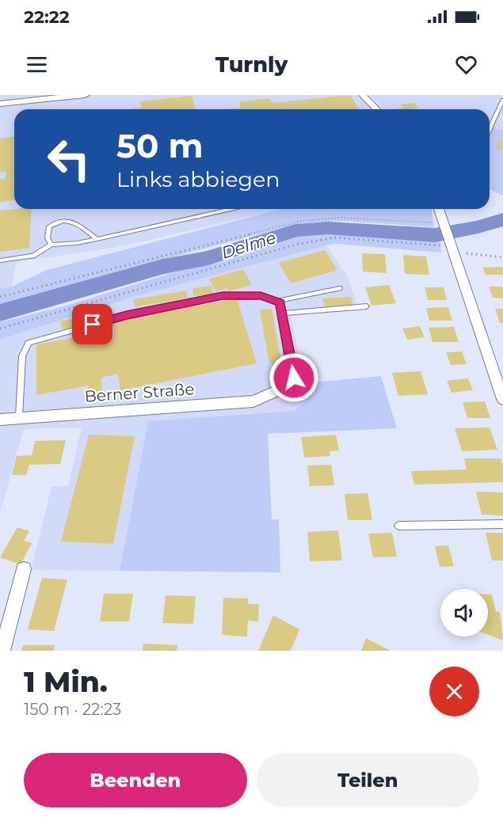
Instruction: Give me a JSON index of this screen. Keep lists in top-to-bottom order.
{
  "streets": {
    "street": ["Berner Straße"]
  },
  "water": ["Delme"],
  "page": {
    "status": "22:22",
    "header": "Turnly",
    "turn": ["50 m", "Links abbiegen"],
    "heading": ["1 Min.", "150 m · 22:23"],
    "buttons": ["Beenden", "Teilen"]
  }
}
